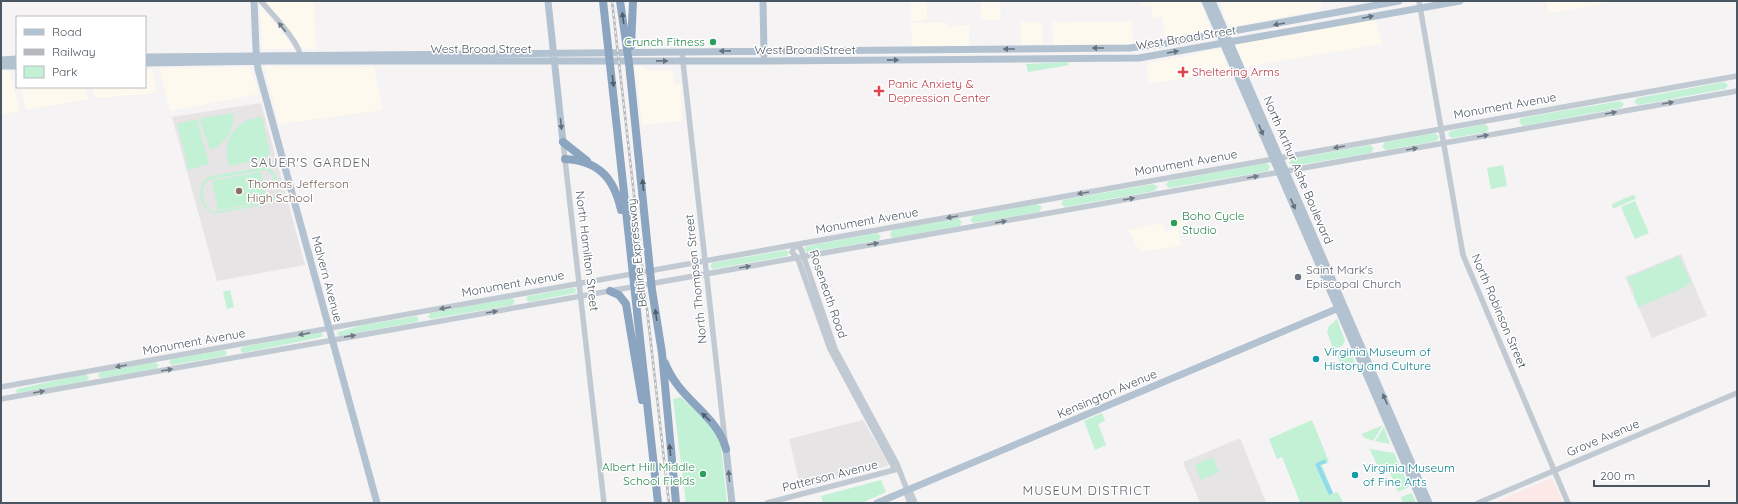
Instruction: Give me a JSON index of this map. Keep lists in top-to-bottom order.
{
  "streets": {
    "highway": ["Beltline Expressway"],
    "main road": [
      "West Broad Street",
      "North Arthur Ashe Boulevard",
      "North Hamilton Street",
      "Malvern Avenue",
      "North Thompson Street",
      "Kensington Avenue"
    ],
    "street": [
      "Monument Avenue",
      "Roseneath Road",
      "North Robinson Street",
      "Grove Avenue",
      "Patterson Avenue"
    ]
  },
  "crossings": [
    ["West Broad Street", "North Arthur Ashe Boulevard"],
    ["West Broad Street", "North Hamilton Street"],
    ["West Broad Street", "Malvern Avenue"],
    ["West Broad Street", "North Thompson Street"],
    ["West Broad Street", "North Robinson Street"],
    ["Monument Avenue", "North Arthur Ashe Boulevard"],
    ["Monument Avenue", "North Hamilton Street"],
    ["Monument Avenue", "Malvern Avenue"],
    ["Monument Avenue", "North Thompson Street"],
    ["Monument Avenue", "Roseneath Road"],
    ["Monument Avenue", "North Robinson Street"],
    ["North Arthur Ashe Boulevard", "Kensington Avenue"],
    ["Roseneath Road", "Kensington Avenue"],
    ["Roseneath Road", "Patterson Avenue"],
    ["North Robinson Street", "Grove Avenue"]
  ],
  "districts": ["SAUER'S GARDEN", "MUSEUM DISTRICT"],
  "places": {
    "other": [
      "Crunch Fitness",
      "Thomas Jefferson High School",
      "Boho Cycle Studio",
      "Saint Mark's Episcopal Church",
      "Virginia Museum of History and Culture",
      "Albert Hill Middle School Fields",
      "Virginia Museum of Fine Arts"
    ],
    "health": ["Sheltering Arms", "Panic Anxiety & Depression Center"]
  },
  "legend": ["Road", "Railway", "Park"],
  "scale_bar": "200 m"
}
